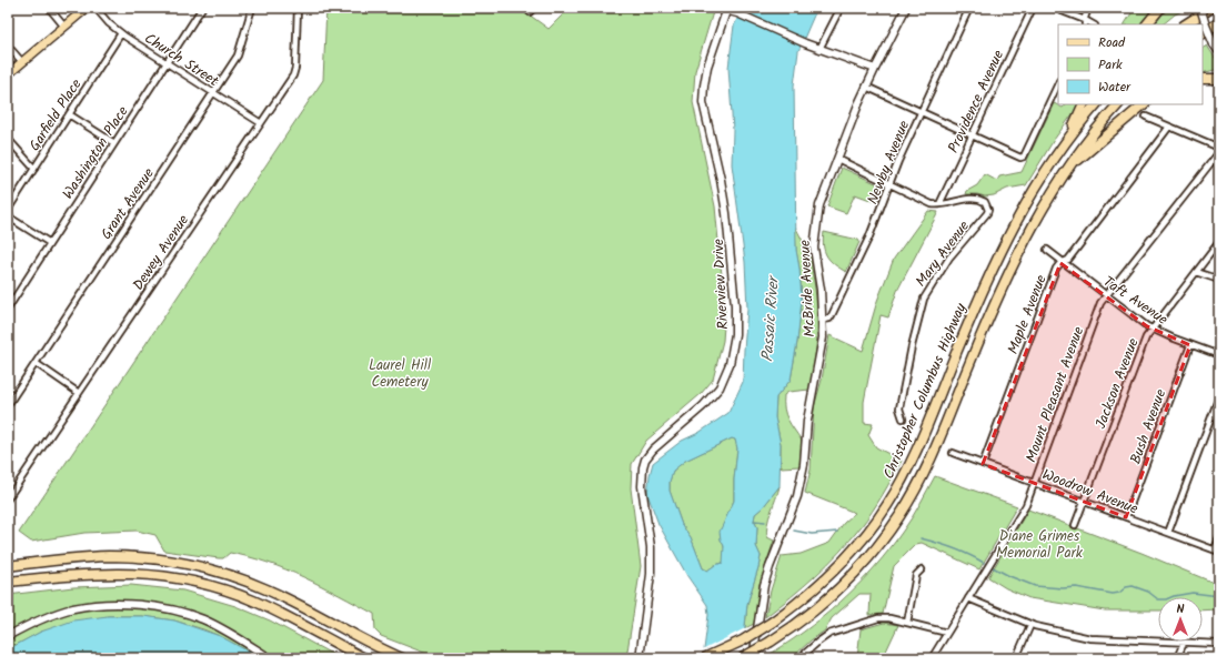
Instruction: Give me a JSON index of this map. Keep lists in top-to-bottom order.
{
  "streets": {
    "highway": ["Christopher Columbus Highway"],
    "street": [
      "Church Street",
      "Providence Avenue",
      "Garfield Place",
      "Washington Place",
      "Newby Avenue",
      "Grant Avenue",
      "Dewey Avenue",
      "Mary Avenue",
      "Riverview Drive",
      "McBride Avenue",
      "Taft Avenue",
      "Maple Avenue",
      "Jackson Avenue",
      "Mount Pleasant Avenue",
      "Bush Avenue",
      "Woodrow Avenue"
    ]
  },
  "crossings": [
    ["Church Street", "Garfield Place"],
    ["Church Street", "Washington Place"],
    ["Church Street", "Grant Avenue"],
    ["Church Street", "Dewey Avenue"],
    ["Providence Avenue", "Mary Avenue"],
    ["Newby Avenue", "McBride Avenue"],
    ["Taft Avenue", "Maple Avenue"],
    ["Taft Avenue", "Jackson Avenue"],
    ["Taft Avenue", "Mount Pleasant Avenue"],
    ["Taft Avenue", "Bush Avenue"],
    ["Maple Avenue", "Woodrow Avenue"],
    ["Jackson Avenue", "Woodrow Avenue"],
    ["Mount Pleasant Avenue", "Woodrow Avenue"],
    ["Bush Avenue", "Woodrow Avenue"]
  ],
  "water": ["Passaic River"],
  "parks": ["Laurel Hill Cemetery", "Diane Grimes Memorial Park"],
  "legend": ["Road", "Park", "Water"],
  "north": "top"
}
